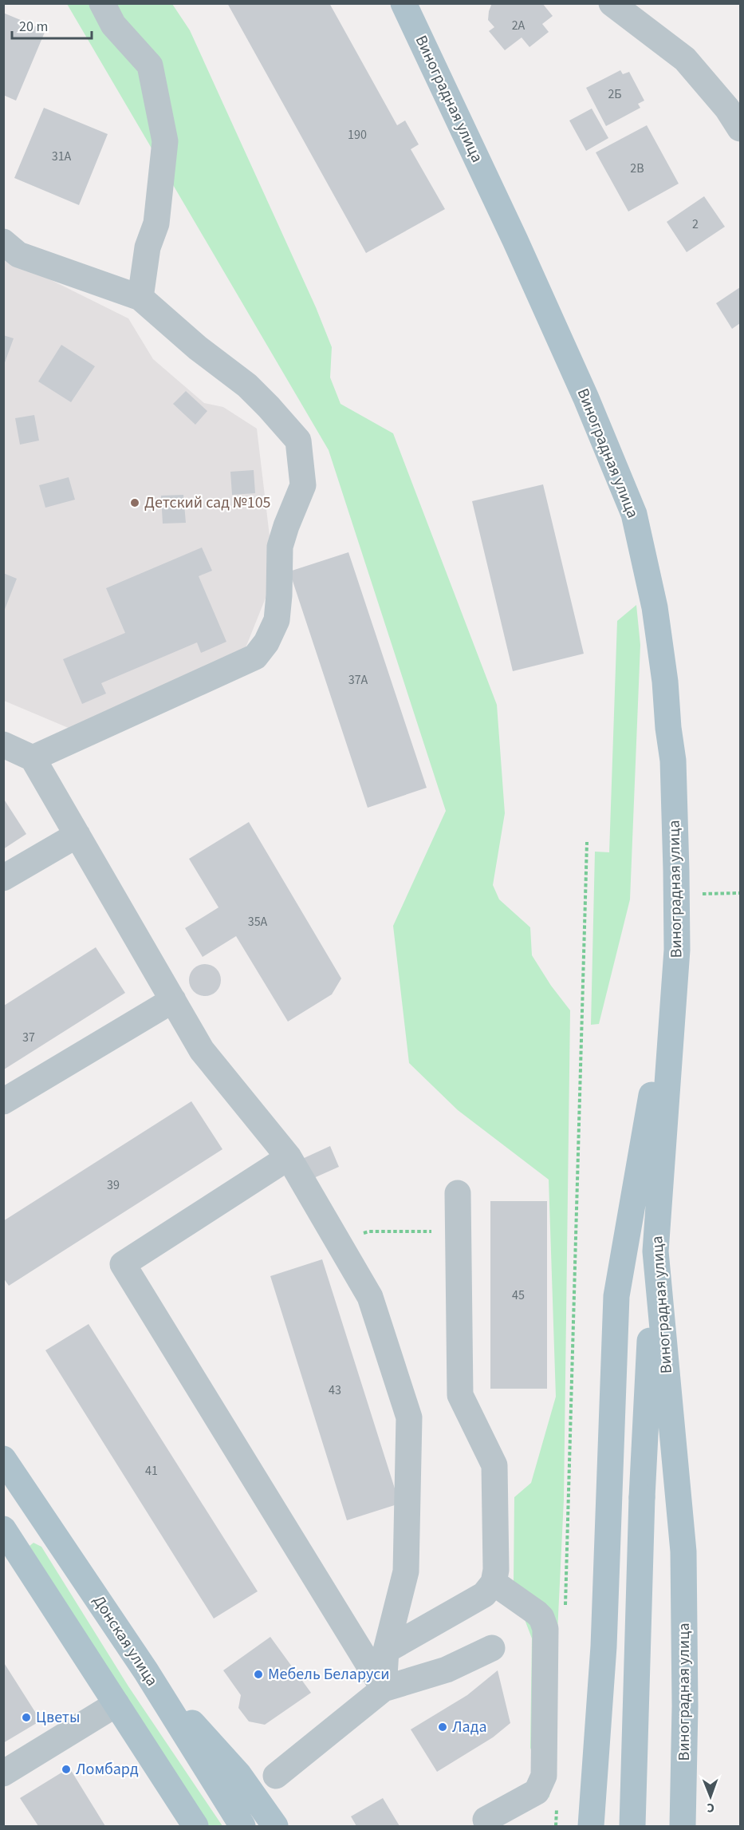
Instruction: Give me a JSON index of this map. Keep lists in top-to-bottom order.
{
  "streets": {
    "main road": ["Виноградная улица", "Донская улица"]
  },
  "places": [
    "Детский сад №105",
    "Мебель Беларуси",
    "Цветы",
    "Лада",
    "Ломбард"
  ],
  "house_numbers": [
    "2А",
    "2Б",
    "190",
    "31А",
    "2В",
    "2",
    "37А",
    "35А",
    "37",
    "39",
    "45",
    "43",
    "41"
  ],
  "scale_bar": "20 m",
  "north": "bottom"
}
